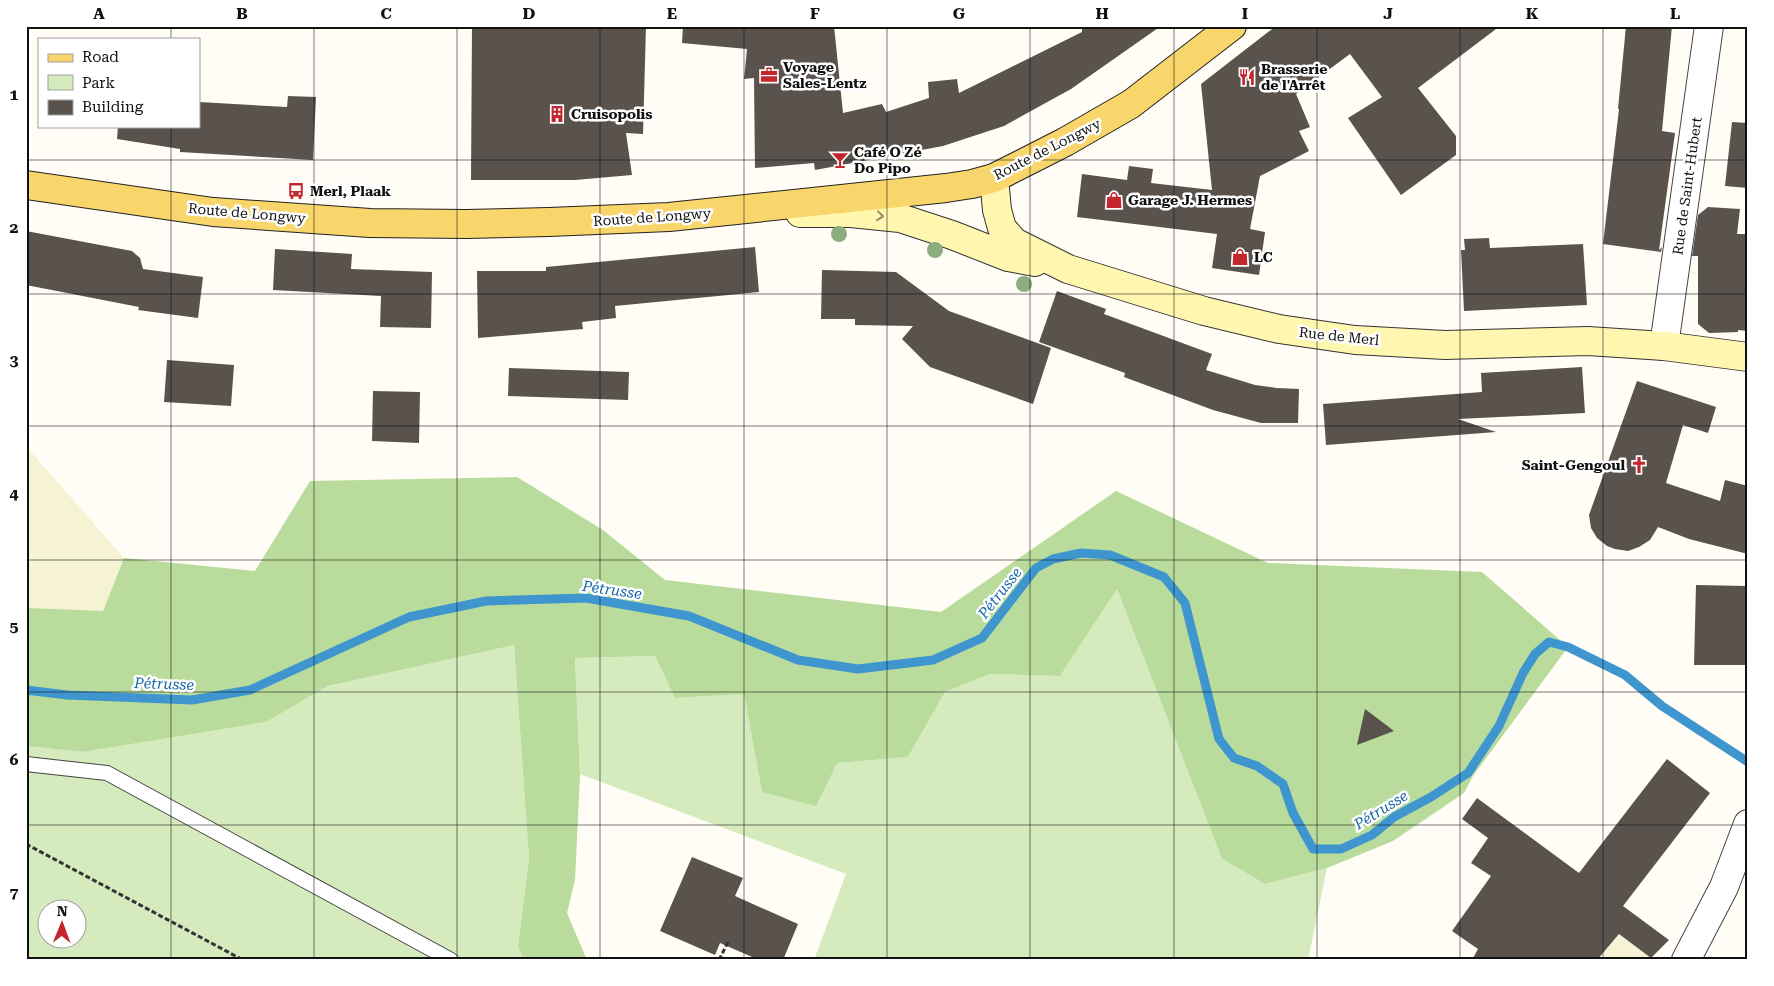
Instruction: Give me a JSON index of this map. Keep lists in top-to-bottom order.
{
  "streets": {
    "main road": ["Route de Longwy", "Rue de Merl"],
    "street": ["Rue de Saint-Hubert"]
  },
  "crossings": [
    ["Route de Longwy", "Rue de Merl"],
    ["Rue de Saint-Hubert", "Rue de Merl"]
  ],
  "water": ["Pétrusse"],
  "places": {
    "office": ["Voyage Sales-Lentz"],
    "restaurant": ["Brasserie de l'Arrêt"],
    "building": ["Cruisopolis"],
    "bar": ["Café O Zé Do Pipo"],
    "bus stop": ["Merl, Plaak"],
    "shop": ["Garage J. Hermes", "LC"],
    "church": ["Saint-Gengoul"]
  },
  "legend": ["Road", "Park", "Building"],
  "north": "top",
  "grid": {
    "columns": [
      "A",
      "B",
      "C",
      "D",
      "E",
      "F",
      "G",
      "H",
      "I",
      "J",
      "K",
      "L"
    ],
    "rows": [
      "1",
      "2",
      "3",
      "4",
      "5",
      "6",
      "7"
    ]
  }
}
